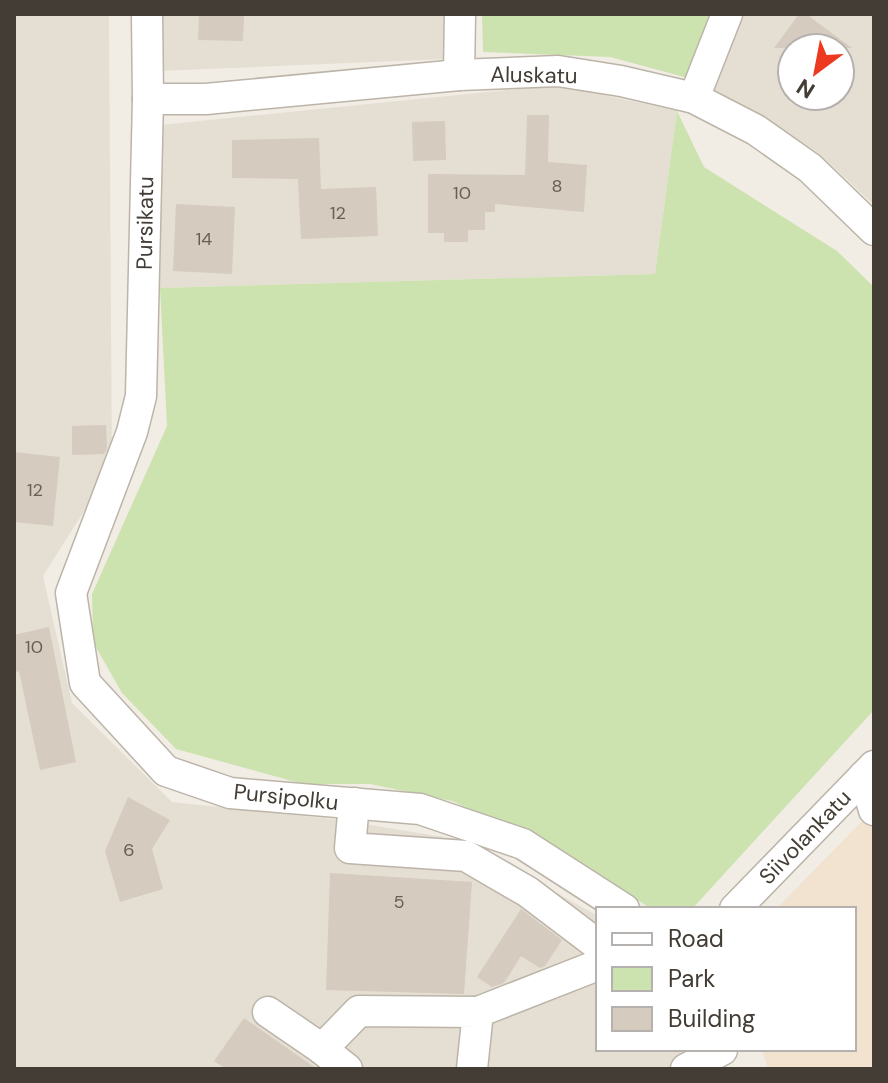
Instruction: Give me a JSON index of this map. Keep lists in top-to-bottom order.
{
  "streets": {
    "street": [
      "Aluskatu",
      "Pursikatu",
      "Pursipolku",
      "Siivolankatu"
    ]
  },
  "crossings": [
    ["Aluskatu", "Pursikatu"],
    ["Pursikatu", "Pursipolku"]
  ],
  "house_numbers": [
    "8",
    "10",
    "12",
    "14",
    "12",
    "10",
    "6",
    "5"
  ],
  "legend": ["Road", "Park", "Building"],
  "north": "bottom left"
}
